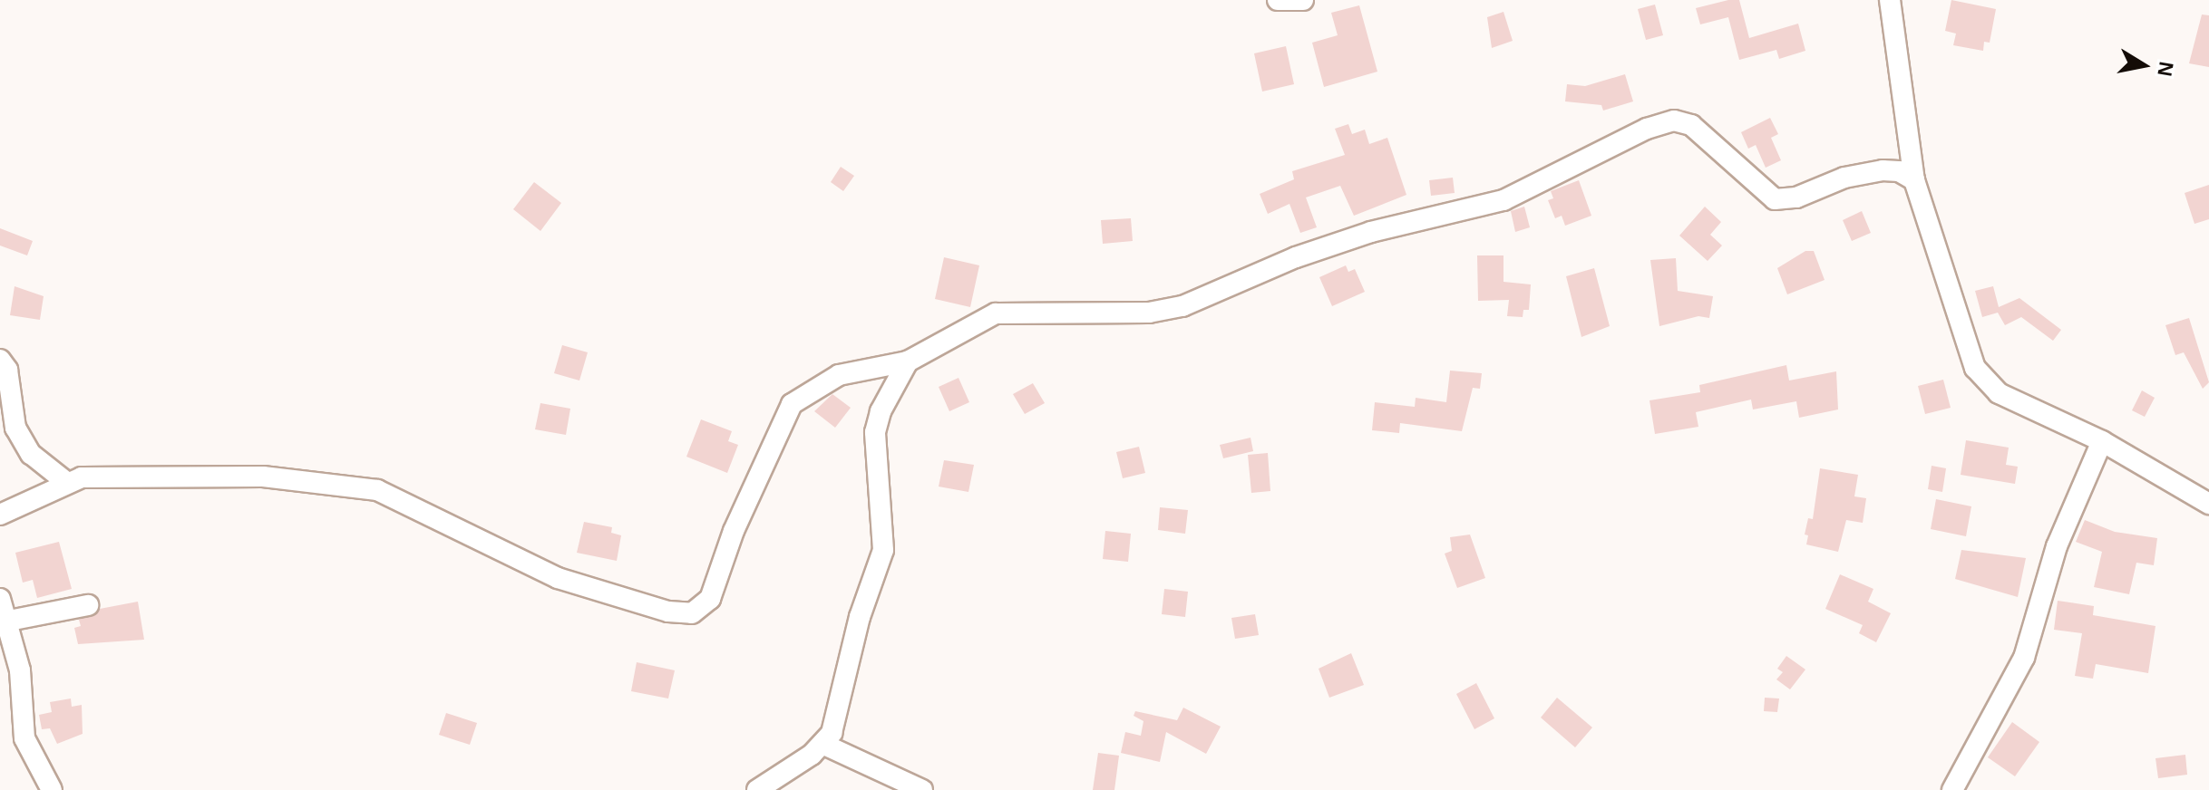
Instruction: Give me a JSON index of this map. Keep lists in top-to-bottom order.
{
  "north": "right"
}
